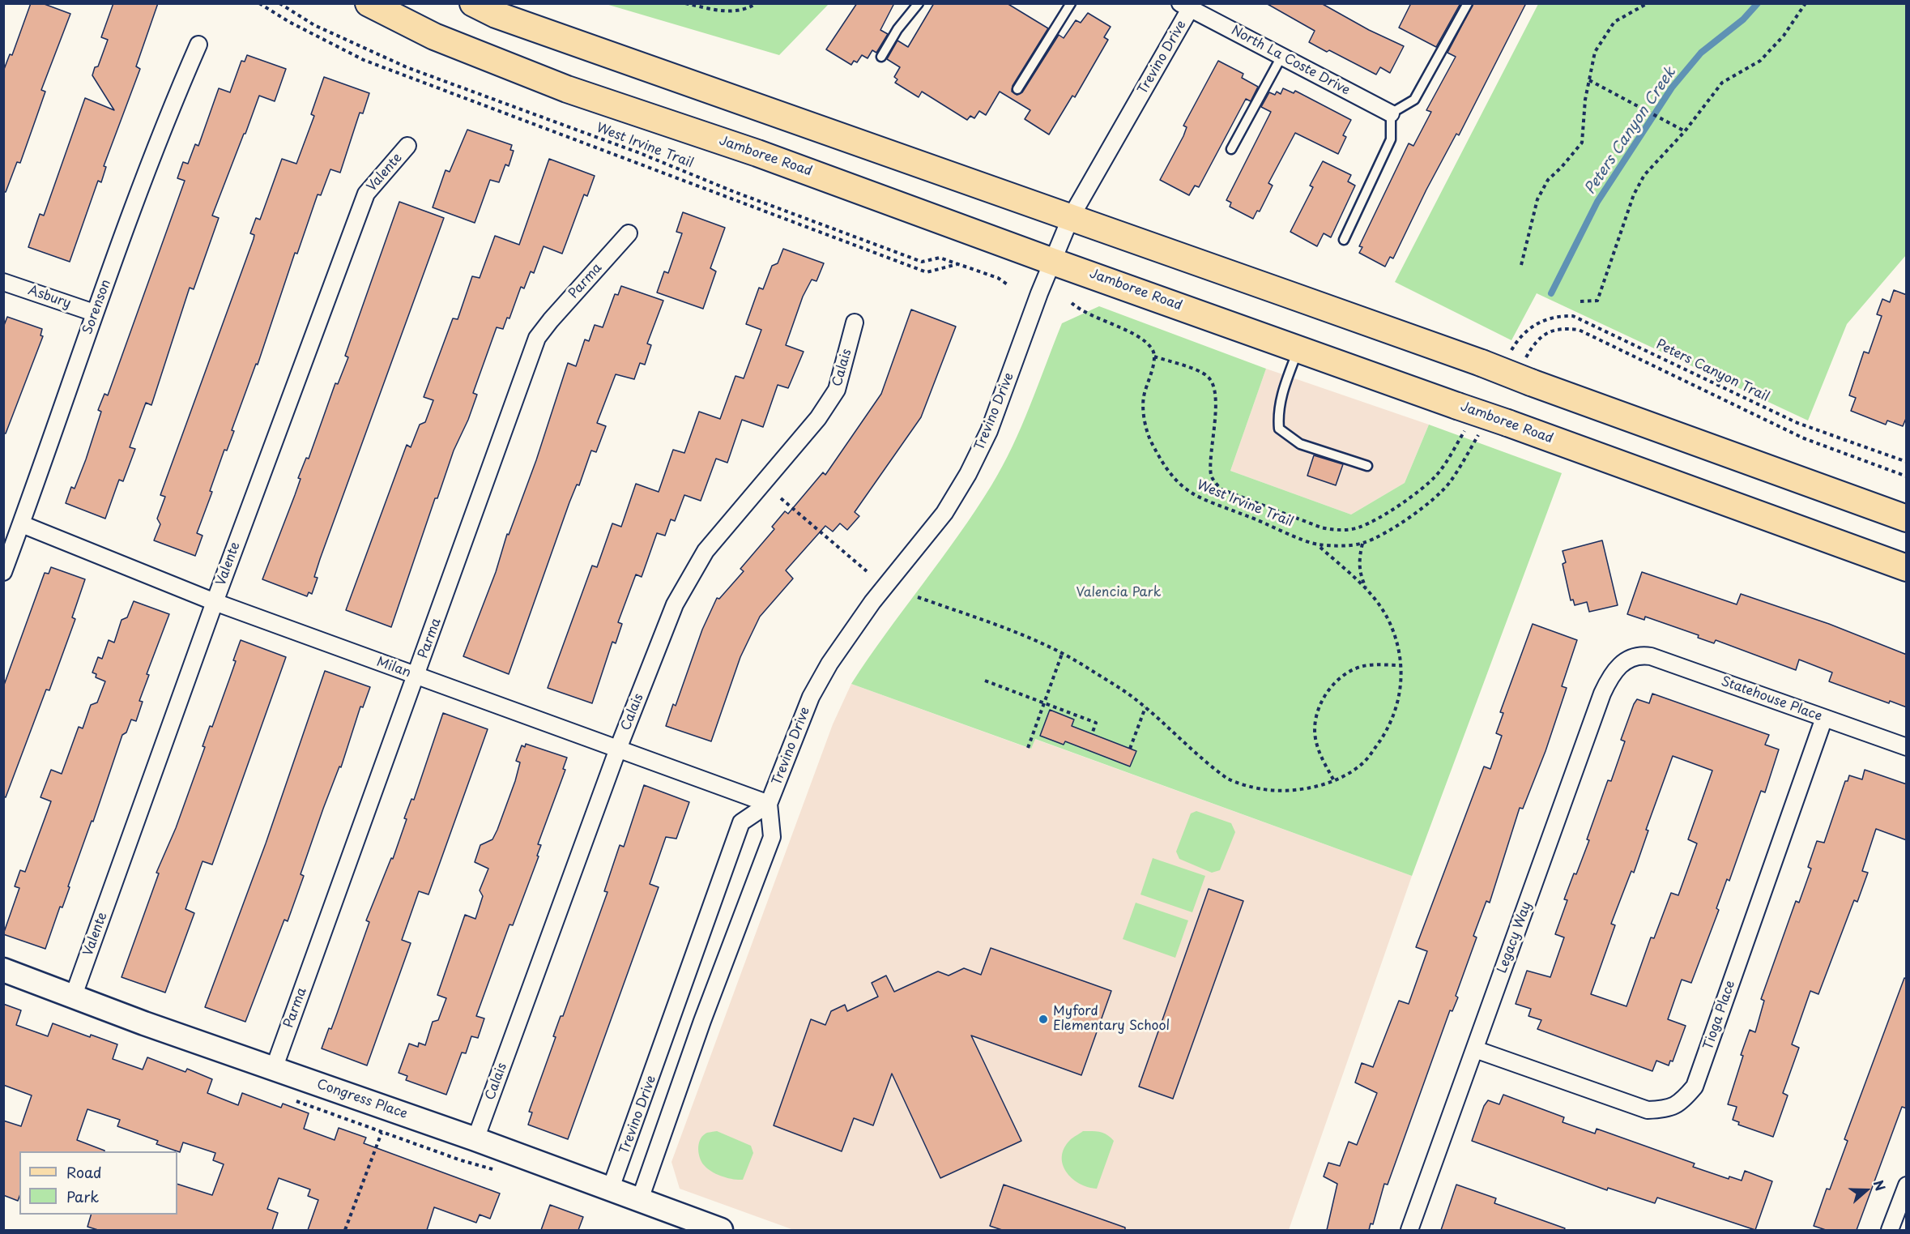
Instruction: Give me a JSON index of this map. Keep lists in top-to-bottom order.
{
  "streets": {
    "main road": ["Jamboree Road"],
    "street": [
      "Trevino Drive",
      "North La Coste Drive",
      "Valente",
      "Parma",
      "Asbury",
      "Sorenson",
      "Calais",
      "Milan",
      "Statehouse Place",
      "Legacy Way",
      "Tioga Place",
      "Congress Place"
    ],
    "path": ["West Irvine Trail", "Peters Canyon Trail"]
  },
  "crossings": [
    ["Trevino Drive", "North La Coste Drive"],
    ["Trevino Drive", "Jamboree Road"],
    ["Trevino Drive", "Milan"],
    ["Trevino Drive", "Congress Place"],
    ["Valente", "Milan"],
    ["Valente", "Congress Place"],
    ["Parma", "Milan"],
    ["Parma", "Congress Place"],
    ["Asbury", "Sorenson"],
    ["Sorenson", "Milan"],
    ["Calais", "Milan"],
    ["Calais", "Congress Place"],
    ["Statehouse Place", "Legacy Way"],
    ["Statehouse Place", "Tioga Place"],
    ["Legacy Way", "Tioga Place"]
  ],
  "water": ["Peters Canyon Creek"],
  "parks": ["Valencia Park"],
  "places": ["Myford Elementary School"],
  "legend": ["Road", "Park"],
  "north": "right"
}
